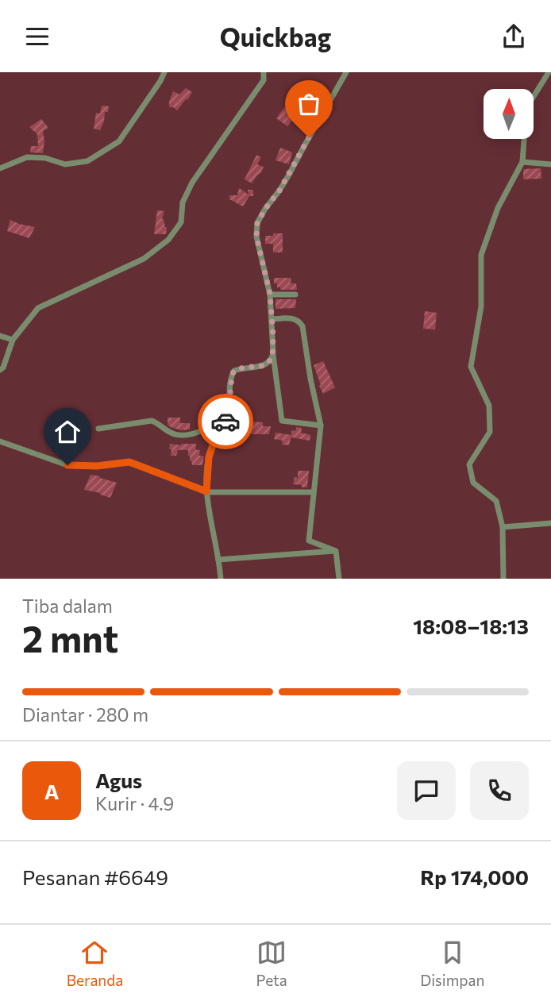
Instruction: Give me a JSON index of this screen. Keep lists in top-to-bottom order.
{
  "north": "top",
  "page": {
    "header": "Quickbag",
    "heading": ["2 mnt", "Tiba dalam", "18:08–18:13"],
    "panel": [
      "Agus",
      "Kurir · 4.9",
      "Pesanan #6649",
      "Rp 174,000"
    ],
    "bar": "Diantar · 280 m",
    "round": "A",
    "tabs": ["Beranda", "Peta", "Disimpan"]
  }
}
